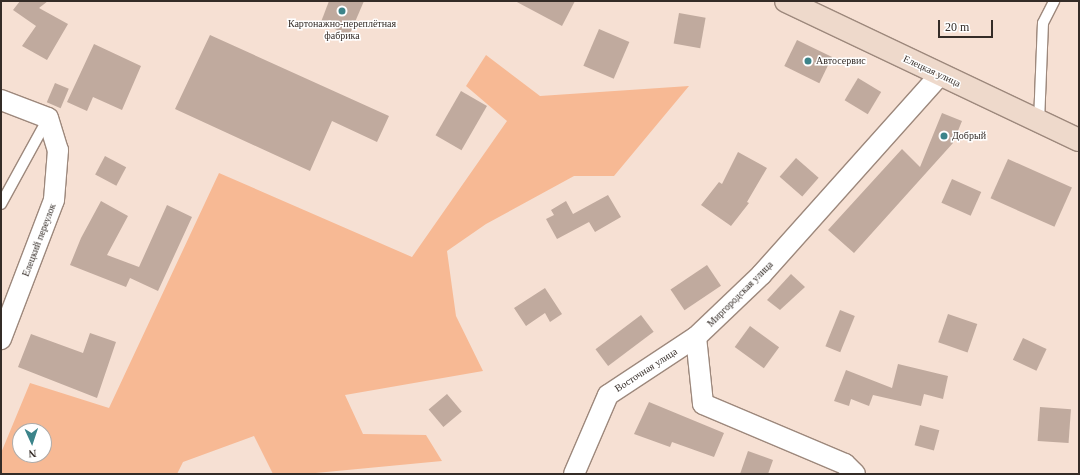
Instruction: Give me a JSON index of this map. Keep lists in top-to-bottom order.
{
  "streets": {
    "main road": ["Елецкая улица"],
    "street": ["Елецкий переулок", "Миргородская улица", "Восточная улица"]
  },
  "crossings": [
    ["Елецкая улица", "Миргородская улица"],
    ["Миргородская улица", "Восточная улица"]
  ],
  "places": ["Картонажно-переплётная фабрика", "Автосервис", "Добрый"],
  "scale_bar": "20 m",
  "north": "bottom"
}
